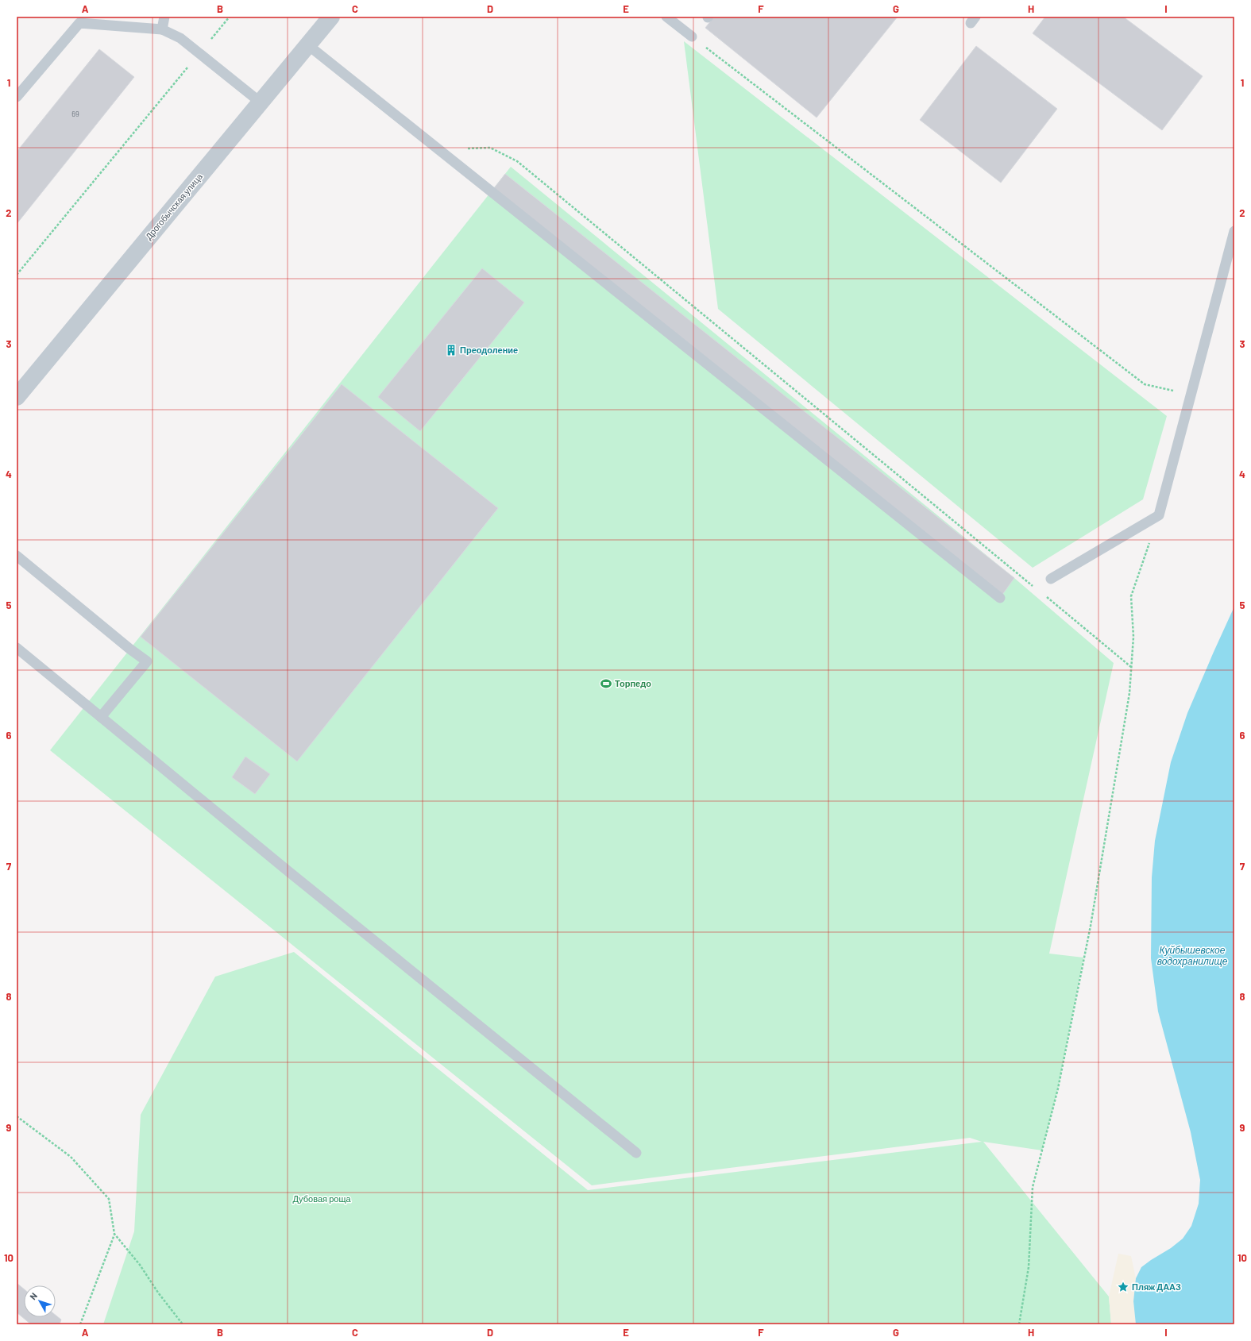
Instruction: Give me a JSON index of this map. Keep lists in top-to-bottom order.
{
  "streets": {
    "street": ["Дрогобычская улица"]
  },
  "water": ["Куйбышевское водохранилище"],
  "parks": ["Дубовая роща"],
  "places": {
    "building": ["Преодоление"],
    "sports": ["Торпедо"],
    "place": ["Пляж ДААЗ"]
  },
  "house_numbers": ["69"],
  "north": "top left",
  "grid": {
    "columns": [
      "A",
      "B",
      "C",
      "D",
      "E",
      "F",
      "G",
      "H",
      "I"
    ],
    "rows": [
      "1",
      "2",
      "3",
      "4",
      "5",
      "6",
      "7",
      "8",
      "9",
      "10"
    ]
  }
}
